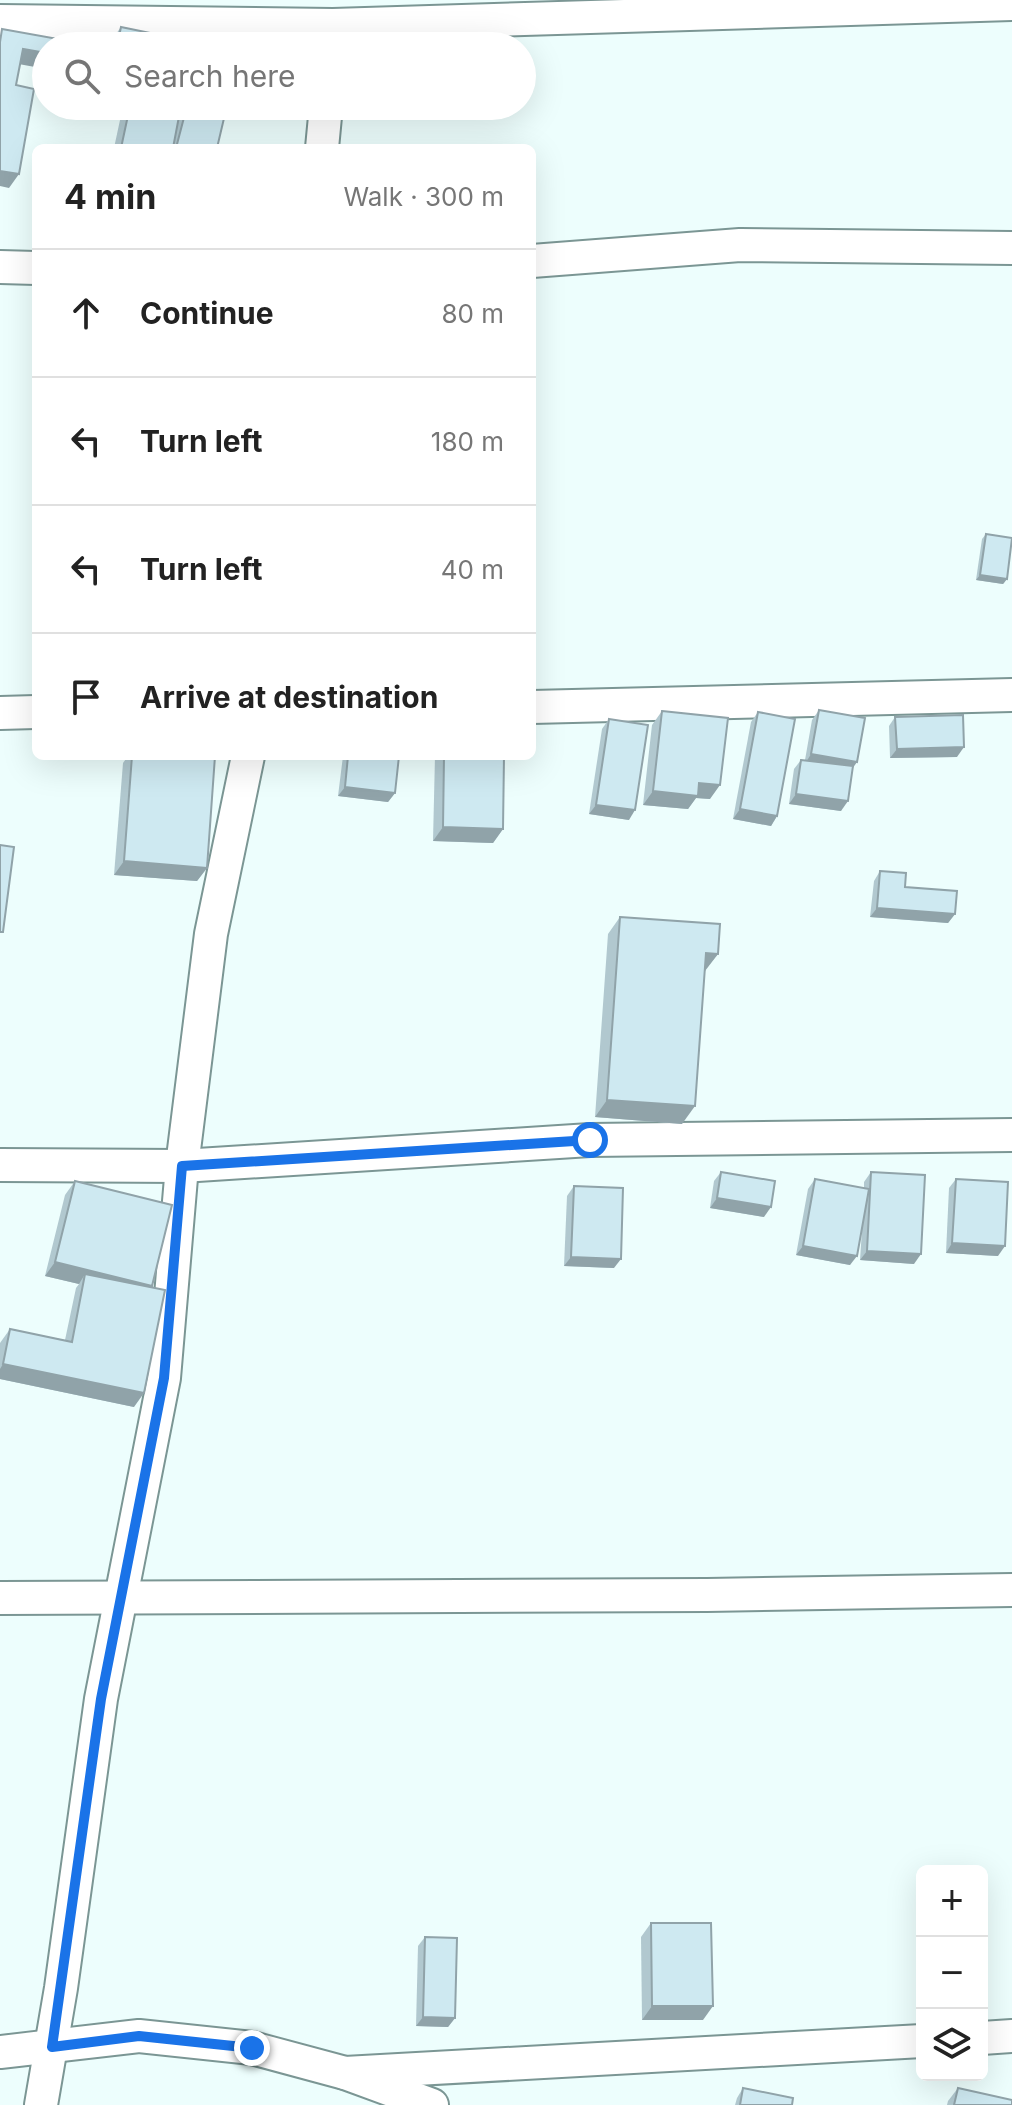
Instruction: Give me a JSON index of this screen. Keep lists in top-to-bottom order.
{
  "page": {
    "search": "Search here",
    "heading": ["4 min", "Walk · 300 m"],
    "list": [
      ["Continue", "80 m"],
      ["Turn left", "180 m"],
      ["Turn left", "40 m"],
      "Arrive at destination"
    ],
    "map_buttons": ["+", "−"]
  }
}
